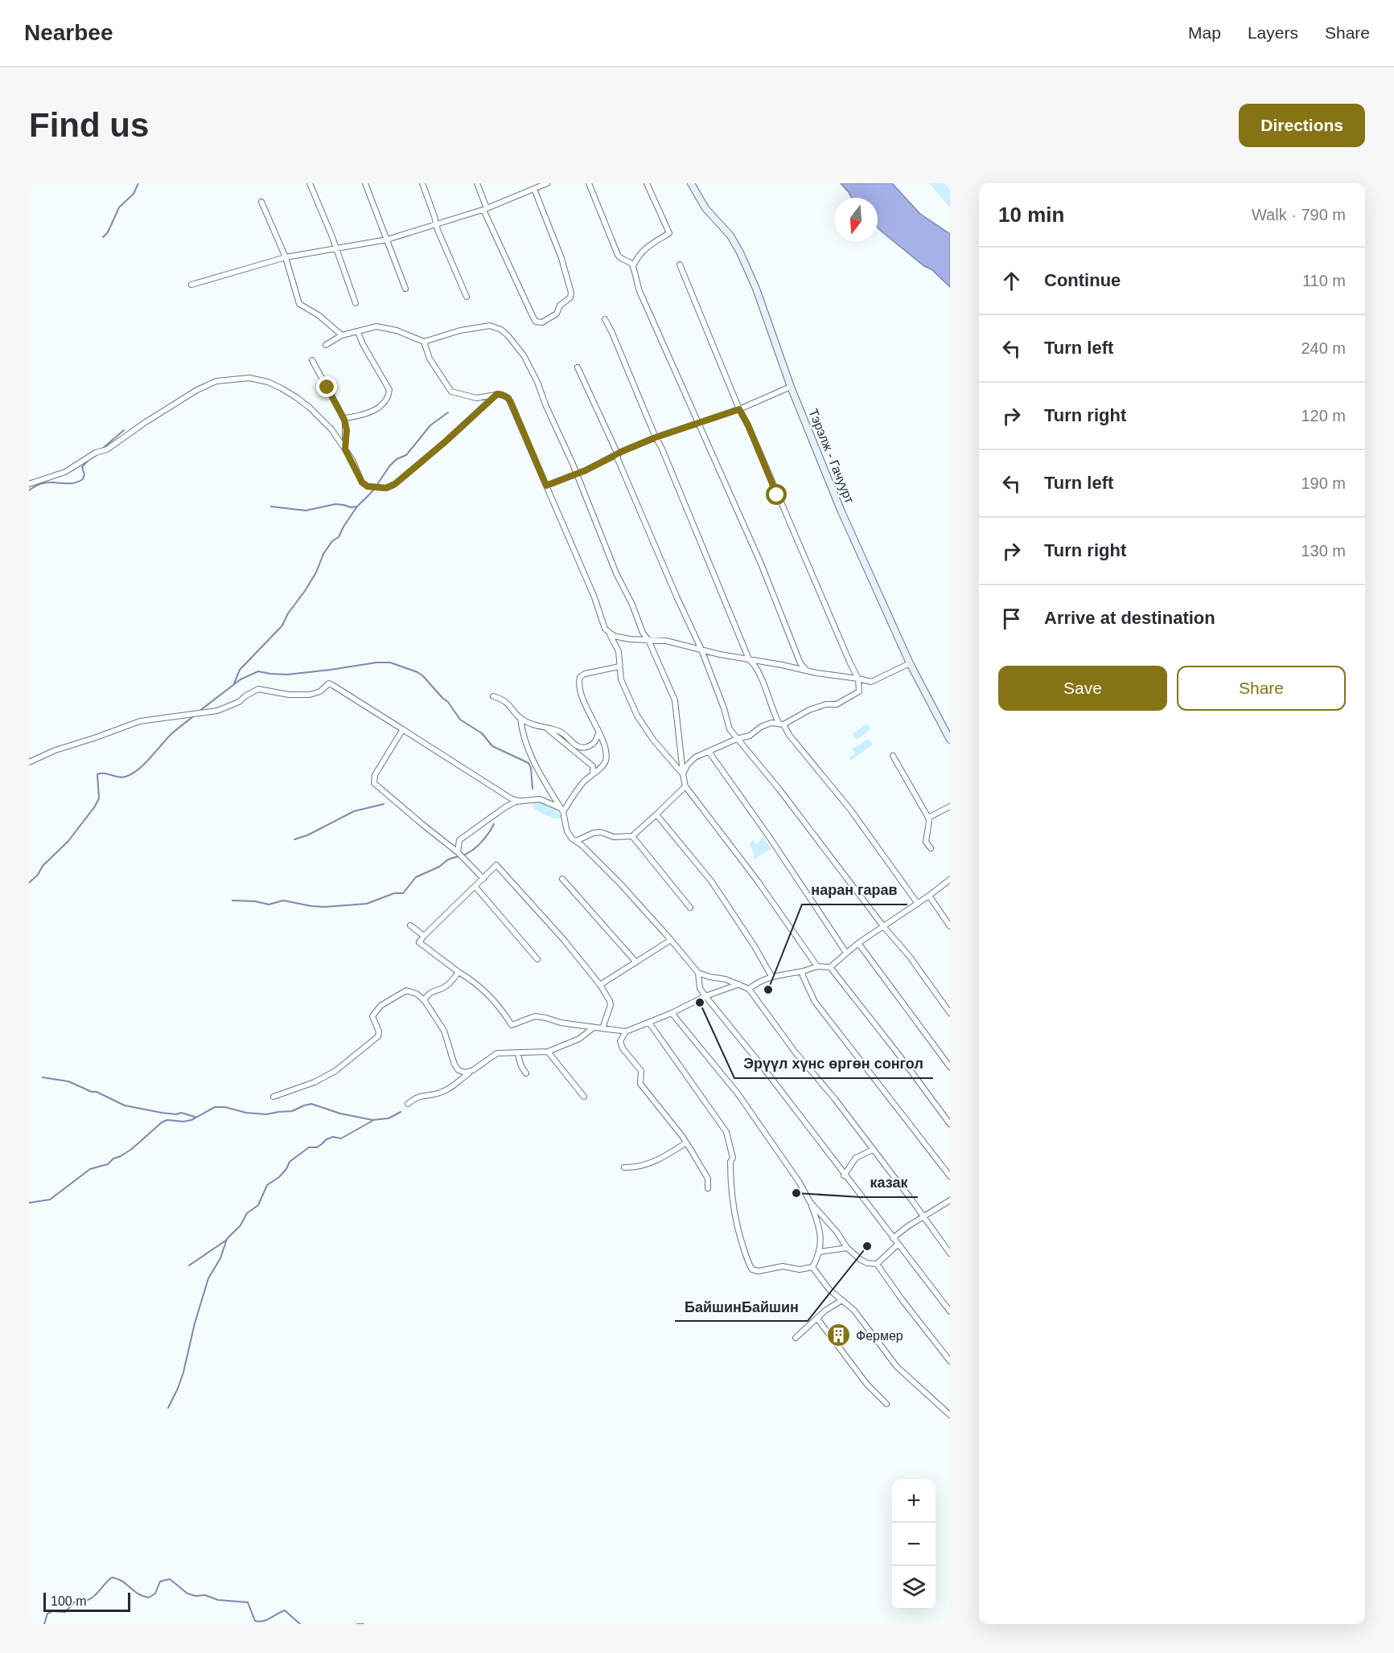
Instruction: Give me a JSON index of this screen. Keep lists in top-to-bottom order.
{
  "streets": {
    "main road": ["Тэрэлж - Гачуурт"]
  },
  "places": {
    "other": [
      "наран гарав",
      "Эрүүл хүнс өргөн сонгол",
      "казак",
      "БайшинБайшин"
    ],
    "building": ["Фермер"]
  },
  "scale_bar": "100 m",
  "north": "bottom",
  "page": {
    "header": "Nearbee",
    "nav": ["Map", "Layers", "Share"],
    "buttons": [
      "Directions",
      ["Save", "Share"]
    ],
    "title": "Find us",
    "heading": ["10 min", "Walk · 790 m"],
    "list": [
      ["Continue", "110 m"],
      ["Turn left", "240 m"],
      ["Turn right", "120 m"],
      ["Turn left", "190 m"],
      ["Turn right", "130 m"],
      "Arrive at destination"
    ],
    "map_buttons": ["+", "−"],
    "scale": "100 m"
  }
}
